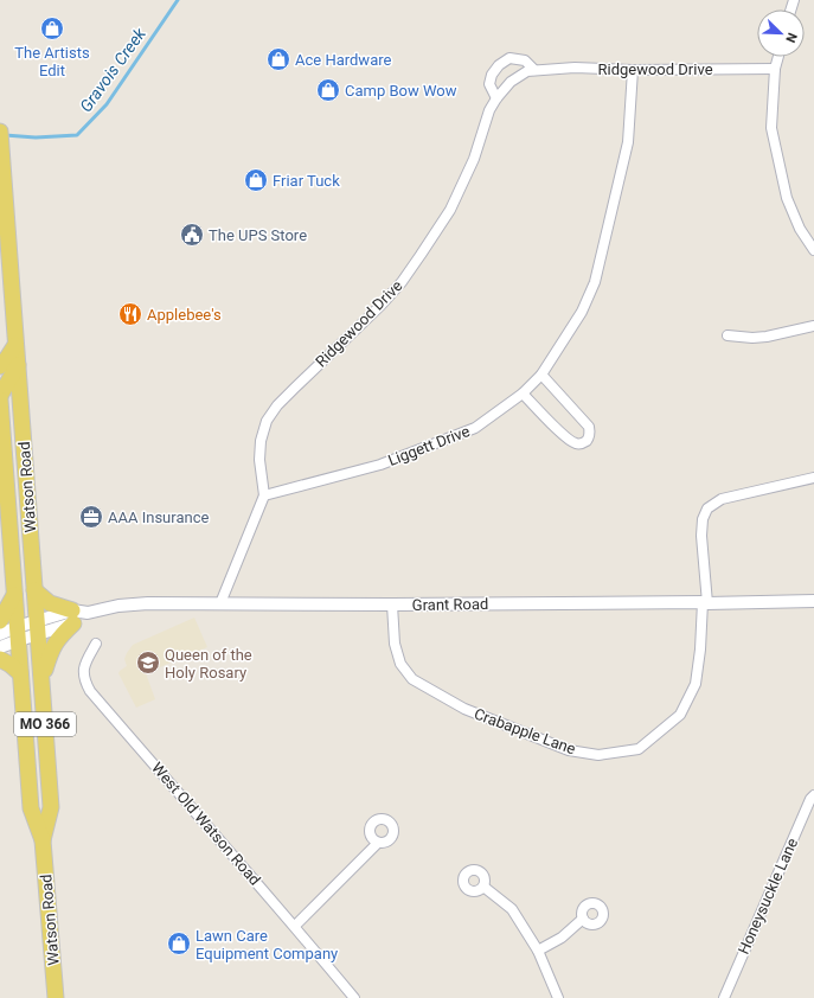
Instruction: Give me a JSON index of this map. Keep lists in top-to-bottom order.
{
  "streets": {
    "main road": ["Watson Road", "MO 366"],
    "street": [
      "Ridgewood Drive",
      "Liggett Drive",
      "Grant Road",
      "Crabapple Lane",
      "West Old Watson Road",
      "Honeysuckle Lane"
    ]
  },
  "crossings": [
    ["Ridgewood Drive", "Liggett Drive"],
    ["Watson Road", "Grant Road"],
    ["Grant Road", "Crabapple Lane"]
  ],
  "water": ["Gravois Creek"],
  "places": {
    "shop": [
      "The Artists Edit",
      "Ace Hardware",
      "Camp Bow Wow",
      "Friar Tuck",
      "Lawn Care Equipment Company"
    ],
    "public building": ["The UPS Store"],
    "restaurant": ["Applebee's"],
    "office": ["AAA Insurance"],
    "school or university": ["Queen of the Holy Rosary"]
  },
  "north": "bottom right"
}
